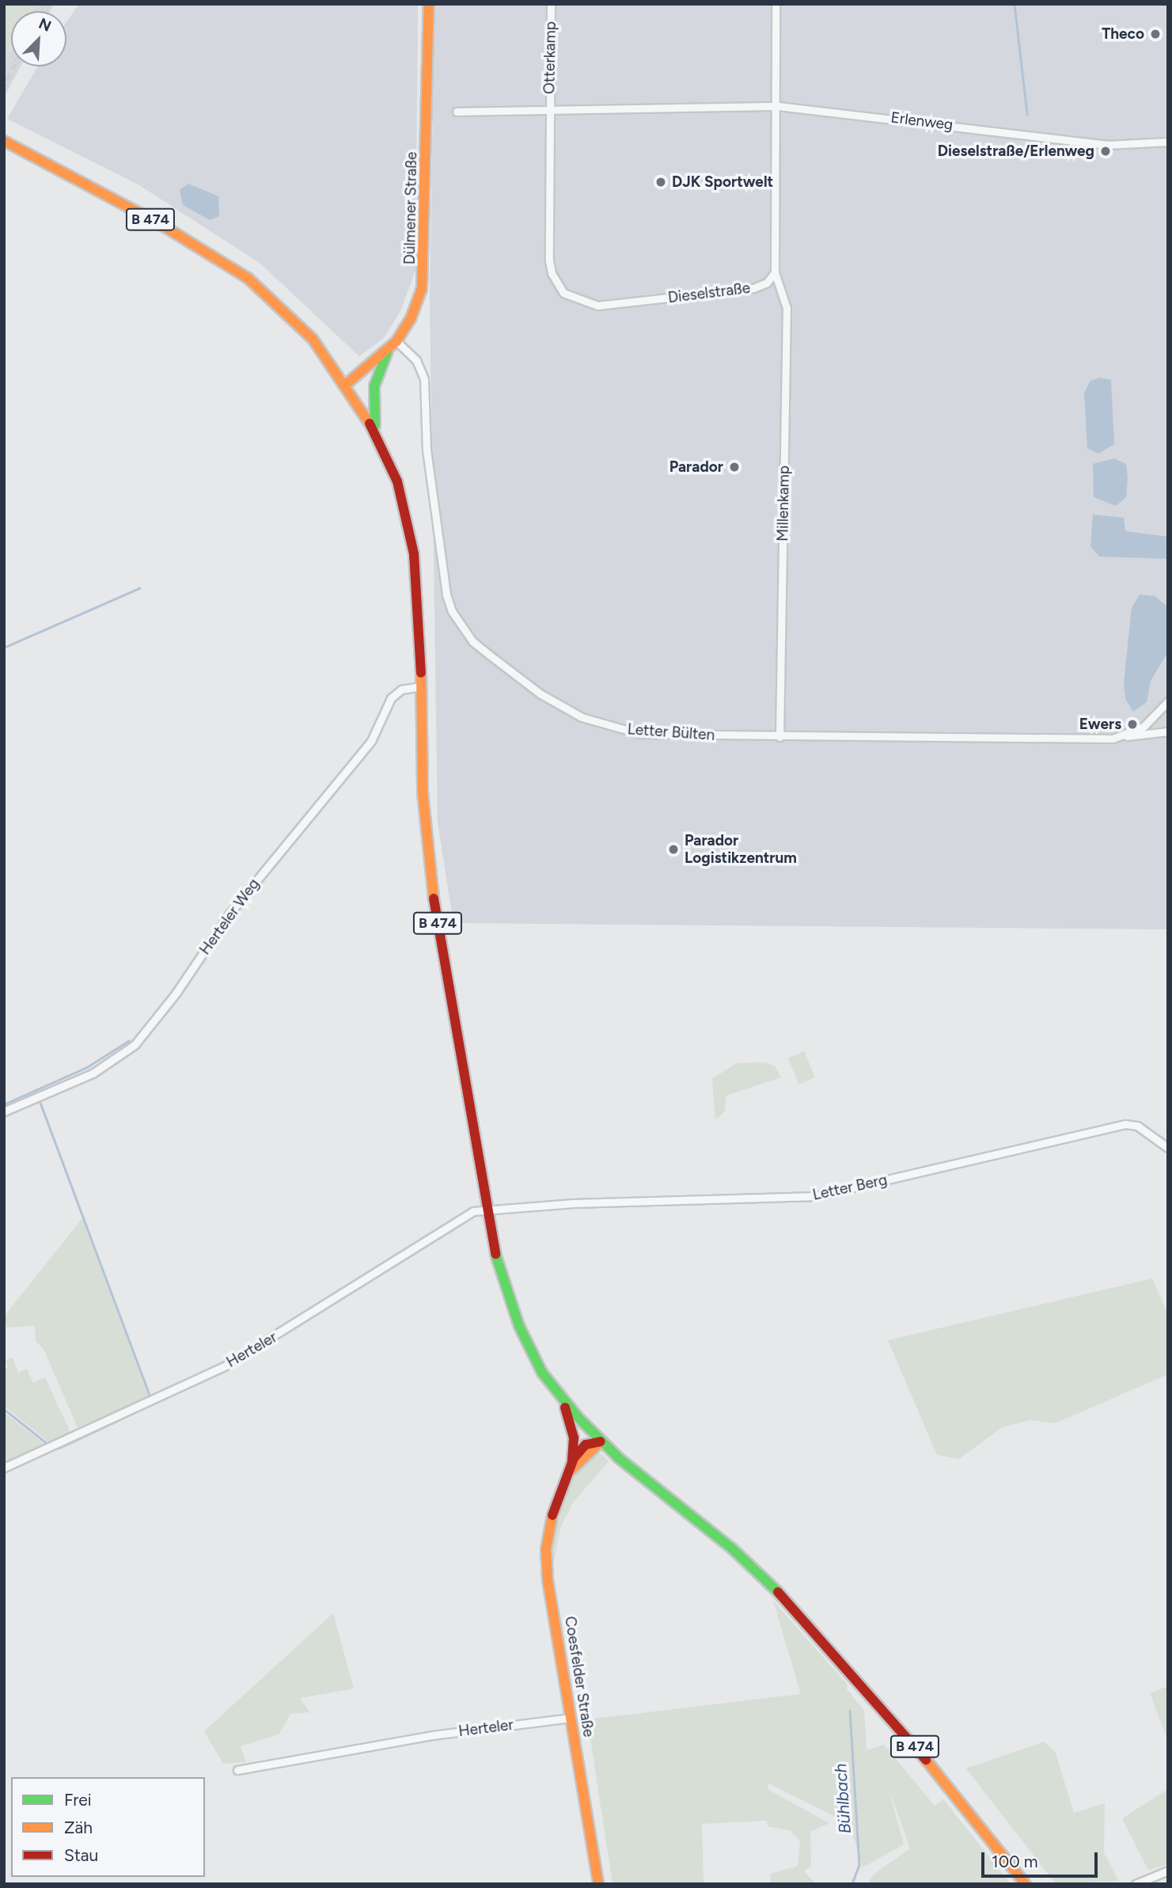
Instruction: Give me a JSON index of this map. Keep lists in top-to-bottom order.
{
  "streets": {
    "main road": ["Dülmener Straße", "B 474", "Coesfelder Straße"],
    "street": [
      "Otterkamp",
      "Erlenweg",
      "Dieselstraße",
      "Millenkamp",
      "Letter Bülten",
      "Herteler Weg",
      "Letter Berg",
      "Herteler"
    ]
  },
  "crossings": [
    ["Otterkamp", "Dieselstraße"],
    ["Dülmener Straße", "B 474"],
    ["Dülmener Straße", "Letter Bülten"],
    ["B 474", "Herteler Weg"],
    ["B 474", "Letter Berg"],
    ["B 474", "Herteler"],
    ["B 474", "Coesfelder Straße"],
    ["Dieselstraße", "Millenkamp"],
    ["Millenkamp", "Letter Bülten"],
    ["Letter Berg", "Herteler"],
    ["Herteler", "Coesfelder Straße"]
  ],
  "water": ["Bühlbach"],
  "places": [
    "Theco",
    "Dieselstraße/Erlenweg",
    "DJK Sportwelt",
    "Parador",
    "Ewers",
    "Parador Logistikzentrum"
  ],
  "legend": ["Frei", "Zäh", "Stau"],
  "scale_bar": "100 m",
  "north": "top right"
}
